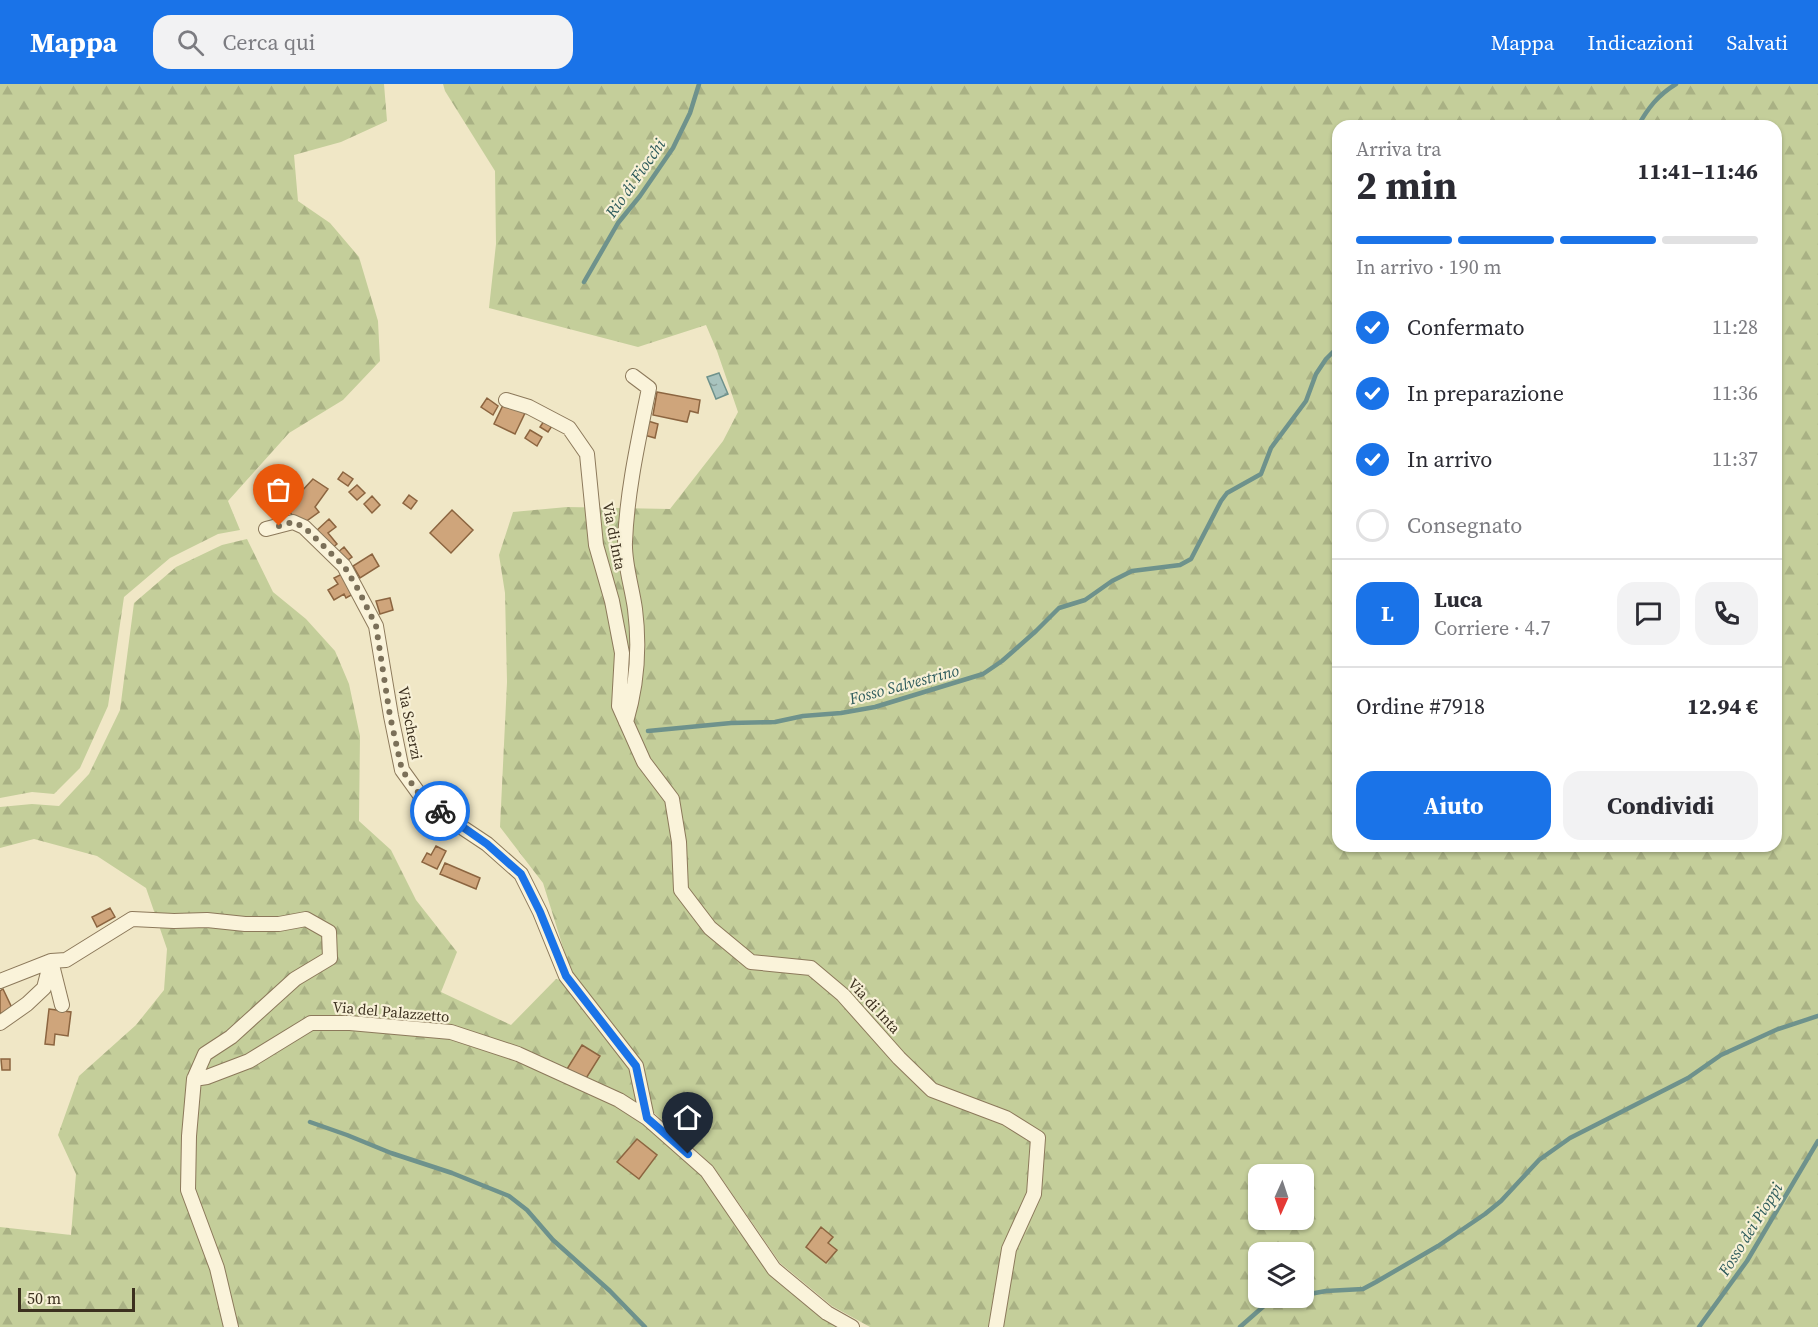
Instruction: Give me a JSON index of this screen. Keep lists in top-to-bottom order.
{
  "streets": {
    "street": ["Via di Inta", "Via Scherzi", "Via del Palazzetto"]
  },
  "crossings": [
    ["Via Scherzi", "Via del Palazzetto"]
  ],
  "water": ["Rio di Fiocchi", "Fosso Salvestrino", "Fosso dei Pioppi"],
  "scale_bar": "50 m",
  "north": "bottom",
  "page": {
    "header": "Mappa",
    "search": "Cerca qui",
    "nav": ["Mappa", "Indicazioni", "Salvati"],
    "heading": ["2 min", "Arriva tra", "11:41–11:46"],
    "panel": [
      "Luca",
      "Corriere · 4.7",
      "Ordine #7918",
      "12.94 €"
    ],
    "bar": "In arrivo · 190 m",
    "list": [
      ["Confermato", "11:28"],
      ["In preparazione", "11:36"],
      ["In arrivo", "11:37"],
      "Consegnato"
    ],
    "round": "L",
    "buttons": ["Aiuto", "Condividi"],
    "scale": "50 m"
  }
}
